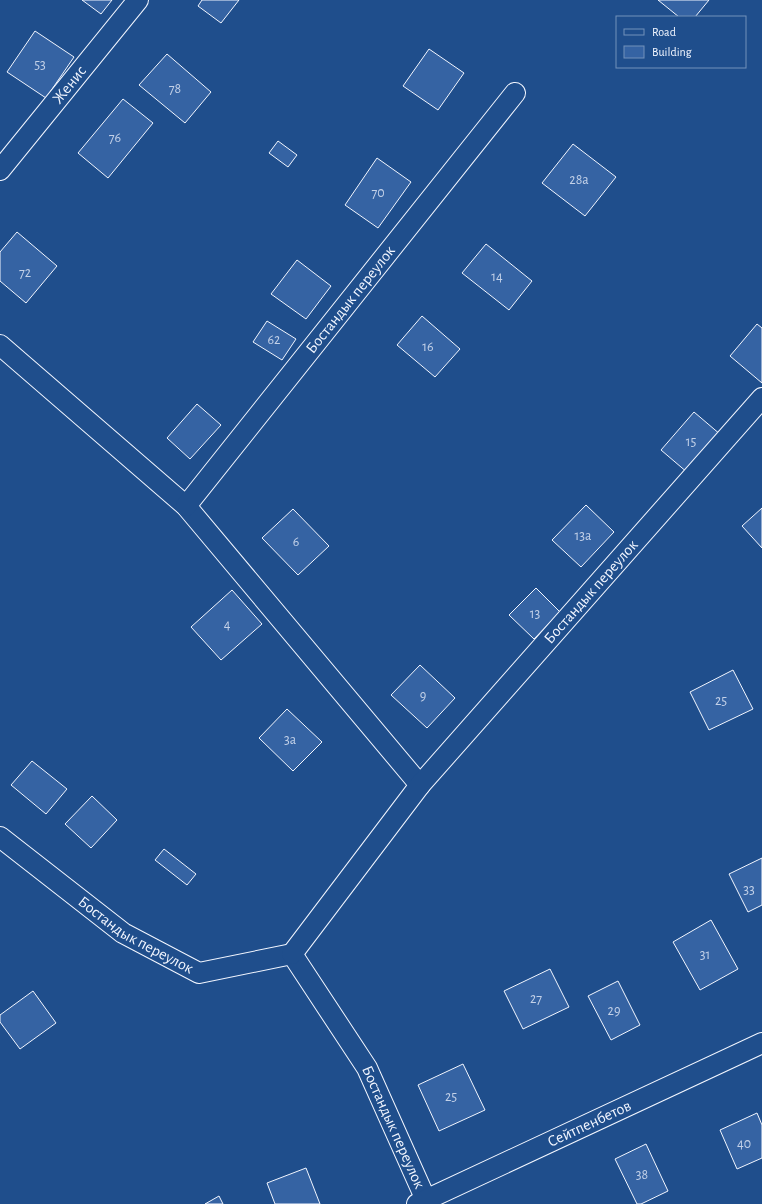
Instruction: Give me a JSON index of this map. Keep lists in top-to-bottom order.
{
  "streets": {
    "street": ["Женис", "Бостандык переулок", "Сейтпенбетов"]
  },
  "crossings": [
    ["Бостандык переулок", "Сейтпенбетов"]
  ],
  "house_numbers": [
    "53",
    "78",
    "76",
    "28а",
    "70",
    "72",
    "14",
    "62",
    "16",
    "15",
    "13а",
    "6",
    "13",
    "4",
    "9",
    "25",
    "3а",
    "33",
    "31",
    "27",
    "29",
    "25",
    "40",
    "38"
  ],
  "legend": ["Road", "Building"]
}
